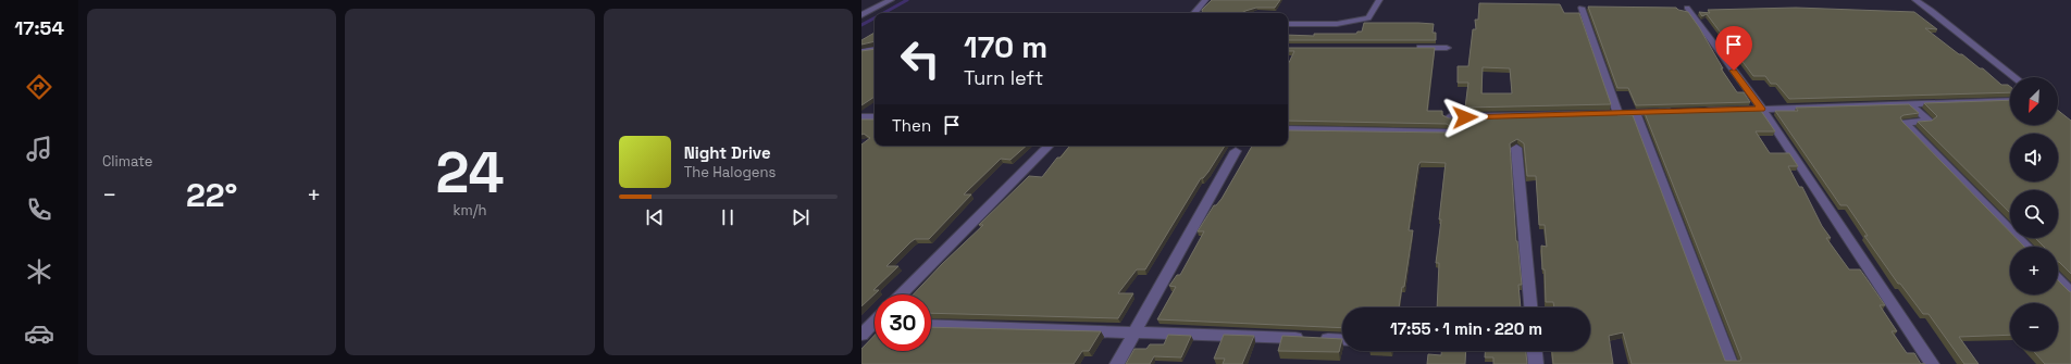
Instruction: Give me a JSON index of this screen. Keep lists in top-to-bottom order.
{
  "north": "bottom left",
  "page": {
    "tabs": "17:54",
    "tile": [
      "Climate",
      ["24", "km/h"]
    ],
    "turn": ["170 m", "Turn left"],
    "map_buttons": ["+", "−"],
    "then": "Then",
    "song": ["Night Drive", "The Halogens"],
    "heat": ["−", "22°", "+"],
    "limit": "30",
    "trip": "17:55 · 1 min · 220 m"
  }
}
